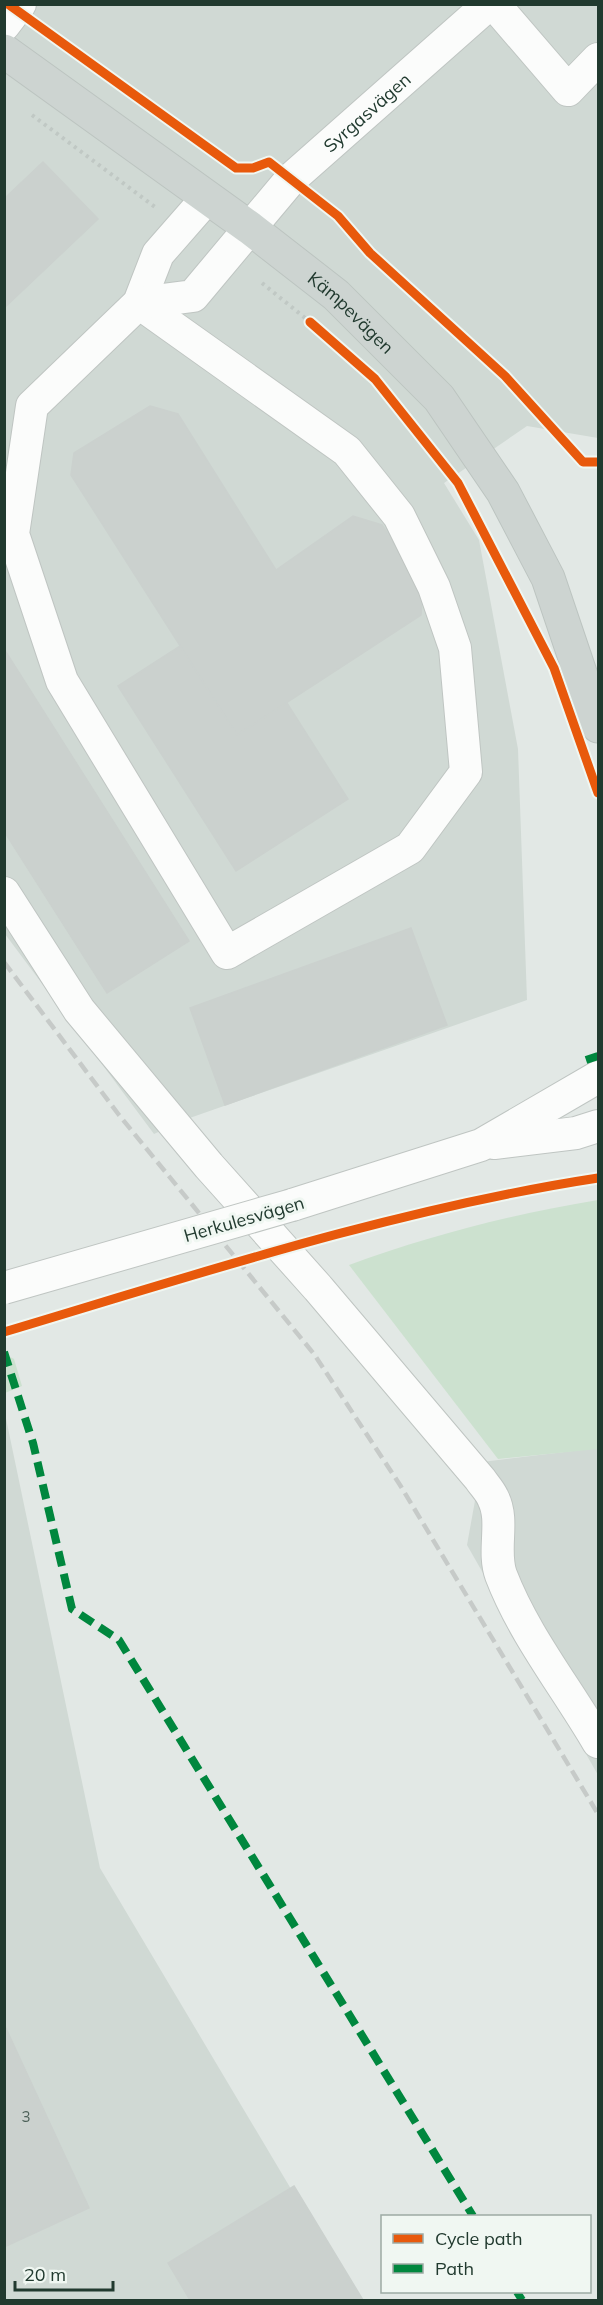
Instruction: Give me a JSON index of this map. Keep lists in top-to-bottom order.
{
  "streets": {
    "main road": ["Kämpevägen"],
    "street": ["Syrgasvägen", "Herkulesvägen"]
  },
  "crossings": [
    ["Syrgasvägen", "Kämpevägen"]
  ],
  "house_numbers": ["3"],
  "legend": ["Cycle path", "Path"],
  "scale_bar": "20 m"
}
